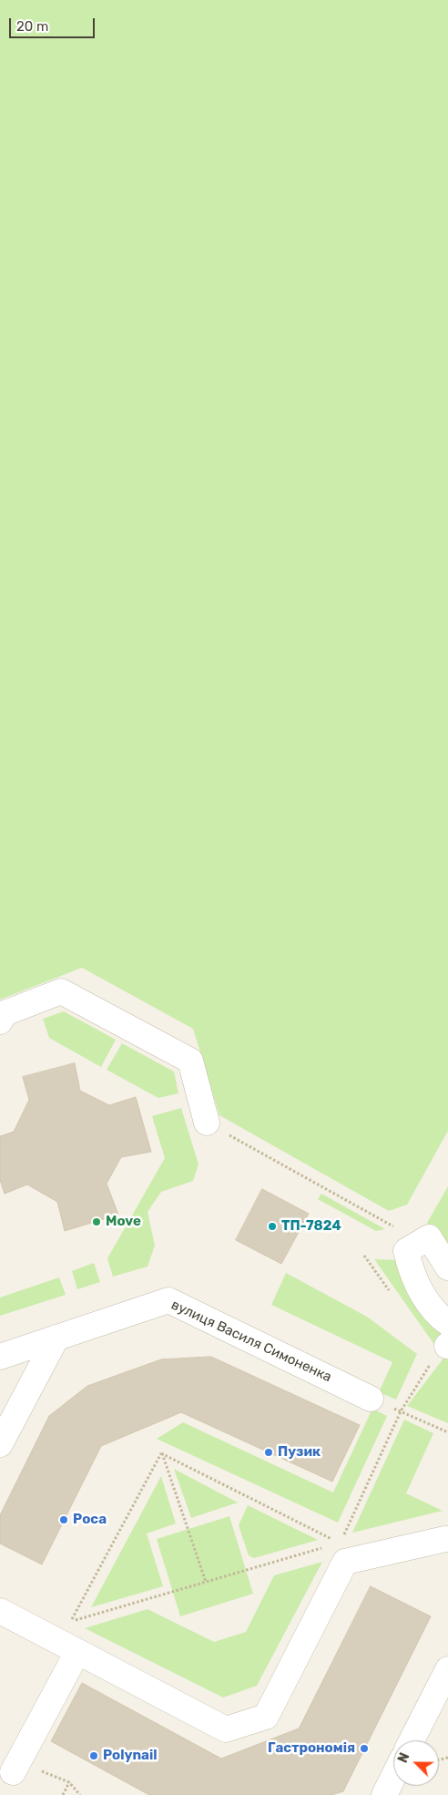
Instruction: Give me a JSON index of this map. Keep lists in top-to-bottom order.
{
  "streets": {
    "lane": ["вулиця Василя Симоненка"]
  },
  "places": [
    "Move",
    "ТП-7824",
    "Пузик",
    "Роса",
    "Гастрономія",
    "Polynail"
  ],
  "scale_bar": "20 m",
  "north": "top left"
}
